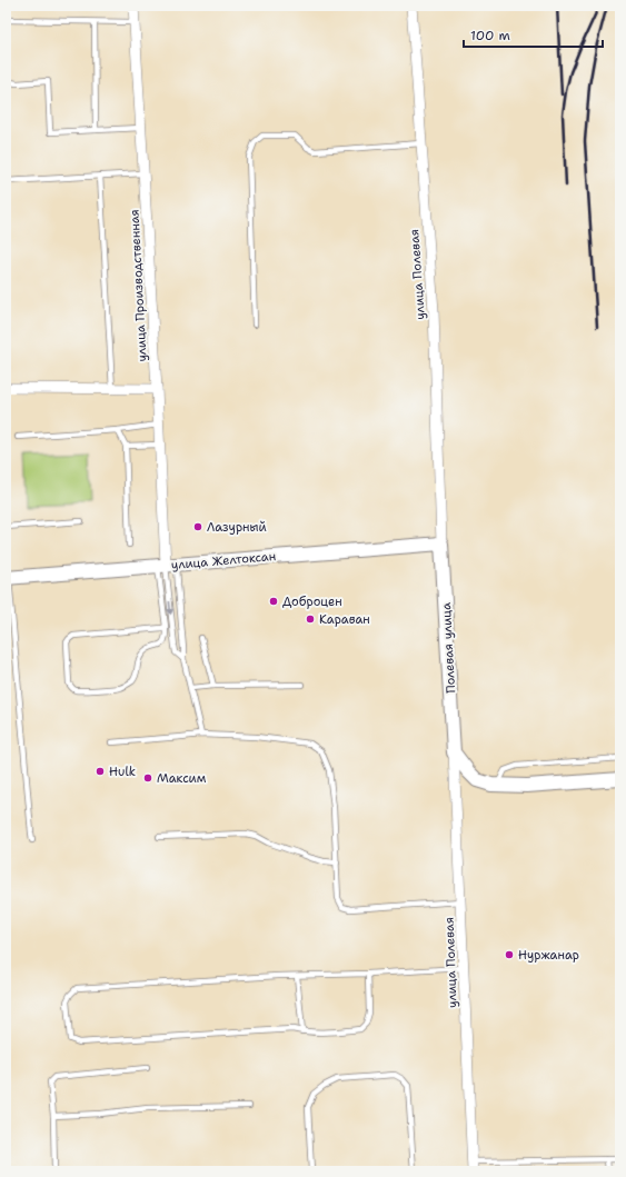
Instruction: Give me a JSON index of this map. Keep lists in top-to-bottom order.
{
  "streets": {
    "street": [
      "улица Полевая",
      "улица Производственная",
      "улица Желтоксан",
      "Полевая улица"
    ]
  },
  "crossings": [
    ["улица Полевая", "улица Желтоксан"],
    ["улица Полевая", "Полевая улица"],
    ["улица Производственная", "улица Желтоксан"],
    ["улица Желтоксан", "Полевая улица"]
  ],
  "places": [
    "Лазурный",
    "Доброцен",
    "Караван",
    "Hulk",
    "Максим",
    "Нуржанар"
  ],
  "scale_bar": "100 m"
}
